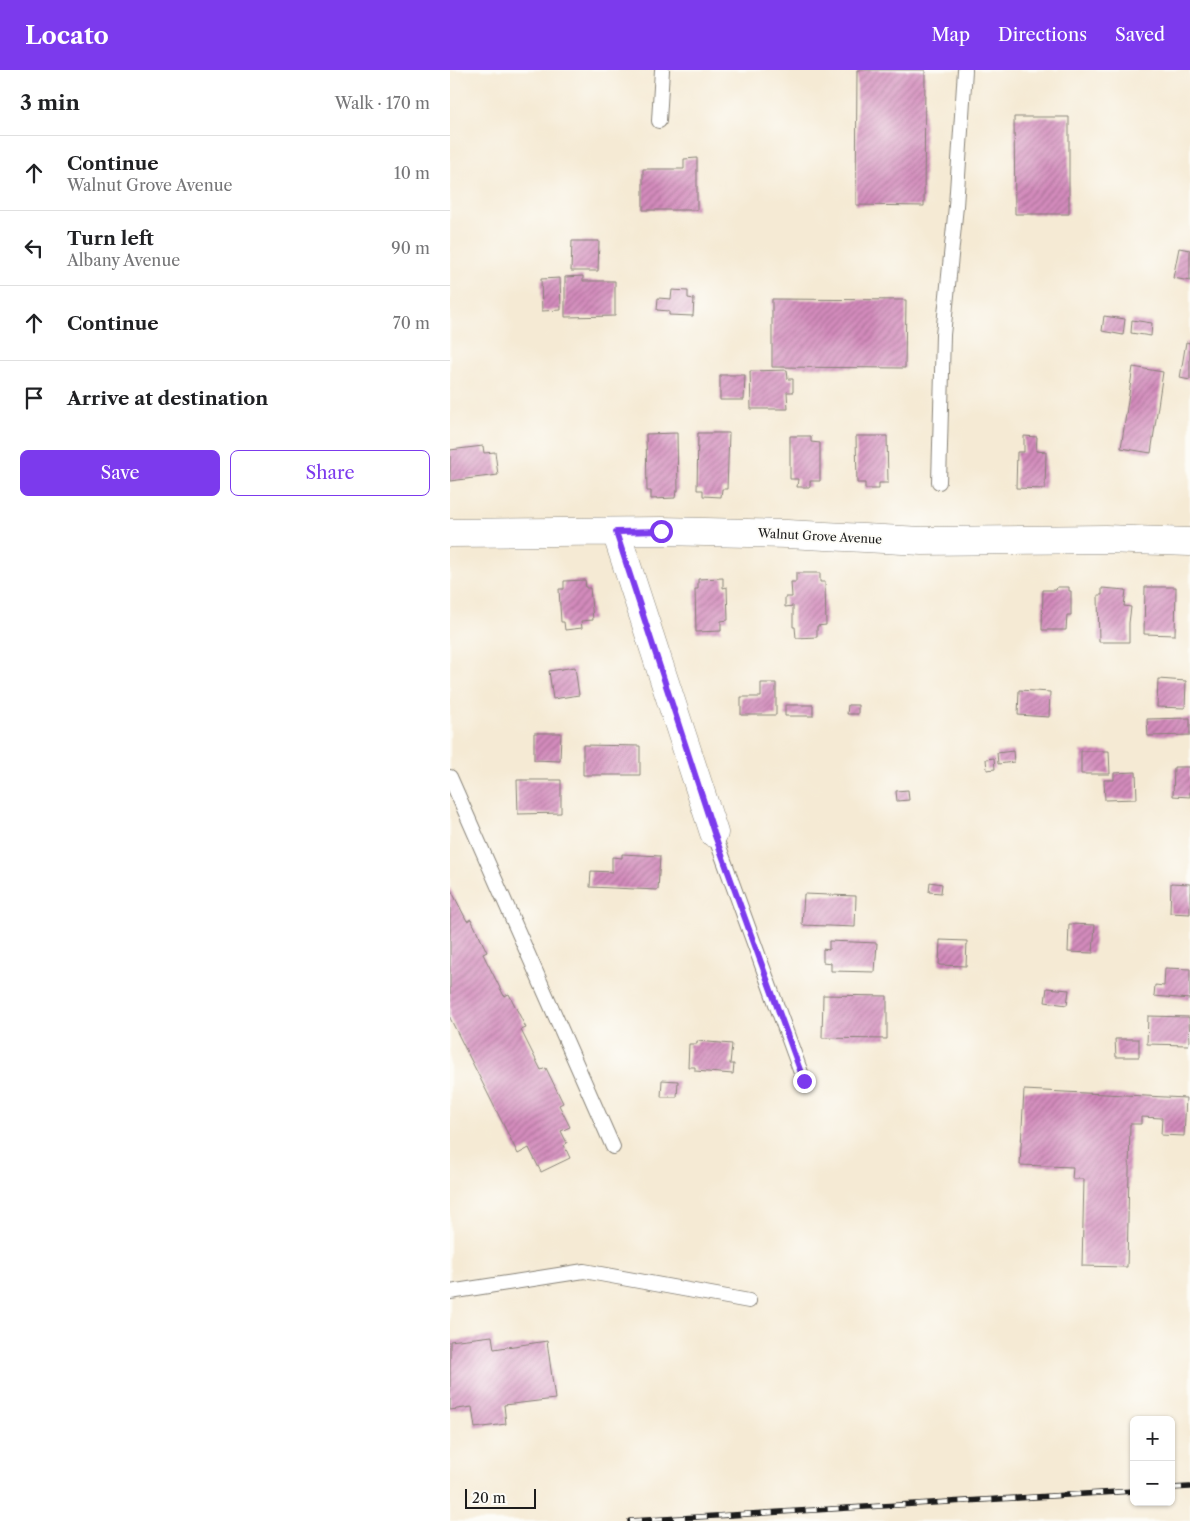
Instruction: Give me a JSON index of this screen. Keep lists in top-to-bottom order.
{
  "streets": {
    "street": ["Walnut Grove Avenue"]
  },
  "scale_bar": "20 m",
  "page": {
    "header": "Locato",
    "nav": ["Map", "Directions", "Saved"],
    "heading": ["3 min", "Walk · 170 m"],
    "list": [
      ["Continue", "Walnut Grove Avenue", "10 m"],
      ["Turn left", "Albany Avenue", "90 m"],
      ["Continue", "70 m"],
      "Arrive at destination"
    ],
    "buttons": ["Save", "Share"],
    "map_buttons": ["+", "−"],
    "scale": "20 m"
  }
}
